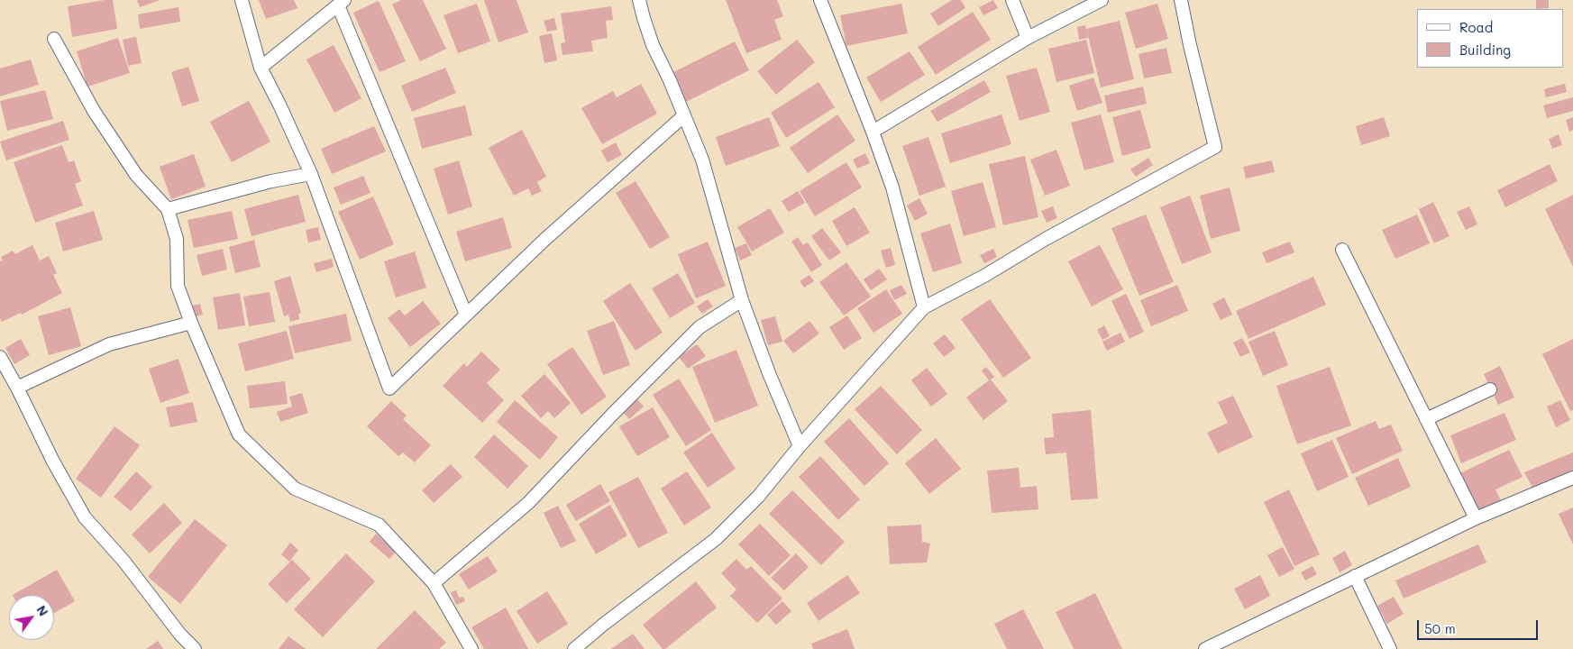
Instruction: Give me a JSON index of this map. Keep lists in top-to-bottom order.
{
  "legend": ["Road", "Building"],
  "scale_bar": "50 m",
  "north": "top right"
}
